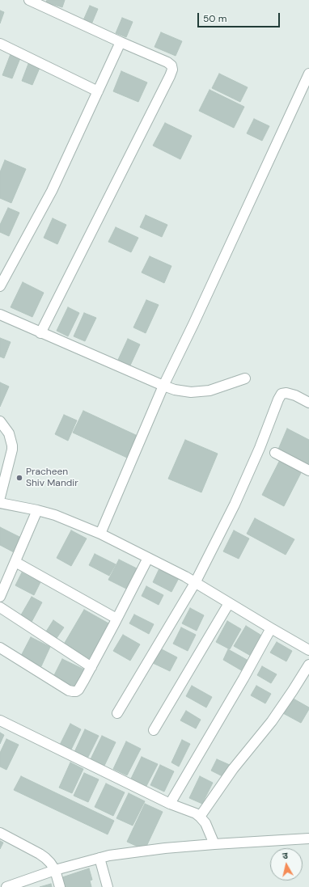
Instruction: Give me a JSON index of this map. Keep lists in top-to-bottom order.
{
  "places": ["Pracheen Shiv Mandir"],
  "scale_bar": "50 m",
  "north": "top"
}
